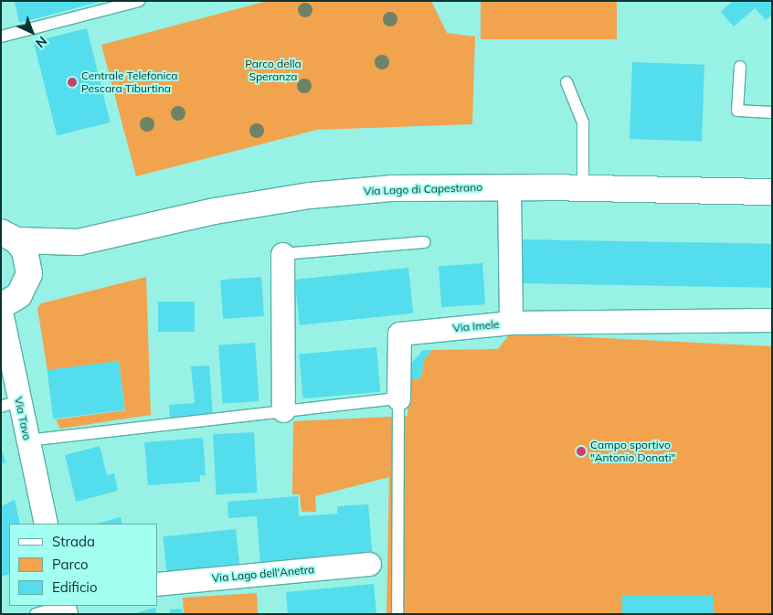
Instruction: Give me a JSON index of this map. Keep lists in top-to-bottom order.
{
  "streets": {
    "main road": ["Via Lago di Capestrano"],
    "street": ["Via Imele", "Via Tavo", "Via Lago dell'Anetra"]
  },
  "crossings": [
    ["Via Lago di Capestrano", "Via Imele"]
  ],
  "parks": ["Parco della Speranza"],
  "places": ["Centrale Telefonica Pescara Tiburtina", "Campo sportivo \"Antonio Donati\""],
  "legend": ["Strada", "Parco", "Edificio"],
  "north": "bottom right"
}
